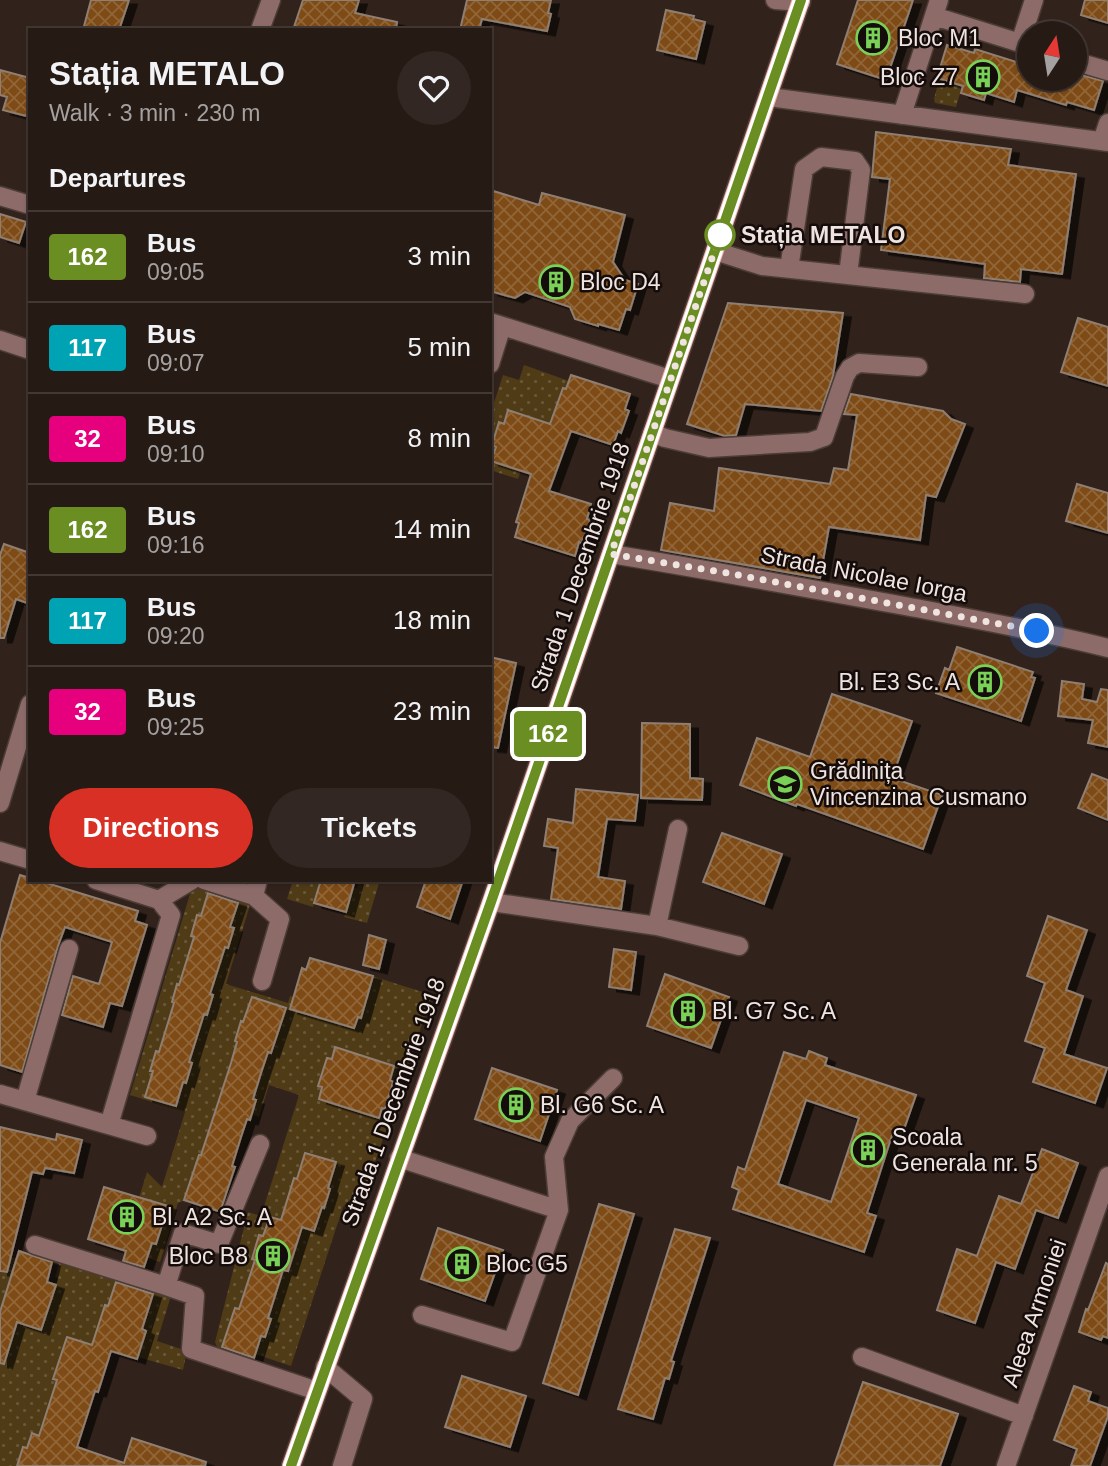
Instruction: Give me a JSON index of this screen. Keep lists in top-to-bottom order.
{
  "streets": {
    "main road": ["Strada 1 Decembrie 1918"],
    "street": ["Strada Nicolae Iorga", "Aleea Armoniei"]
  },
  "crossings": [
    ["Strada 1 Decembrie 1918", "Strada Nicolae Iorga"]
  ],
  "places": {
    "building": [
      "Bloc M1",
      "Bloc Z7",
      "Bloc D4",
      "Bl. E3 Sc. A",
      "Bl. G7 Sc. A",
      "Bl. G6 Sc. A",
      "Scoala Generala nr. 5",
      "Bl. A2 Sc. A",
      "Bloc B8",
      "Bloc G5"
    ],
    "other": ["Stația METALO"],
    "school or university": ["Grădinița Vincenzina Cusmano"]
  },
  "lines": ["bus line 162"],
  "north": "top",
  "page": {
    "on_map": "162",
    "heading": [
      ["Stația METALO", "Walk · 3 min · 230 m"],
      "Departures"
    ],
    "list": [
      {
        "mark": "162",
        "name": "Bus",
        "note": "09:05",
        "value": "3 min"
      },
      {
        "mark": "117",
        "name": "Bus",
        "note": "09:07",
        "value": "5 min"
      },
      {
        "mark": "32",
        "name": "Bus",
        "note": "09:10",
        "value": "8 min"
      },
      {
        "mark": "162",
        "name": "Bus",
        "note": "09:16",
        "value": "14 min"
      },
      {
        "mark": "117",
        "name": "Bus",
        "note": "09:20",
        "value": "18 min"
      },
      {
        "mark": "32",
        "name": "Bus",
        "note": "09:25",
        "value": "23 min"
      }
    ],
    "buttons": ["Directions", "Tickets"]
  }
}
